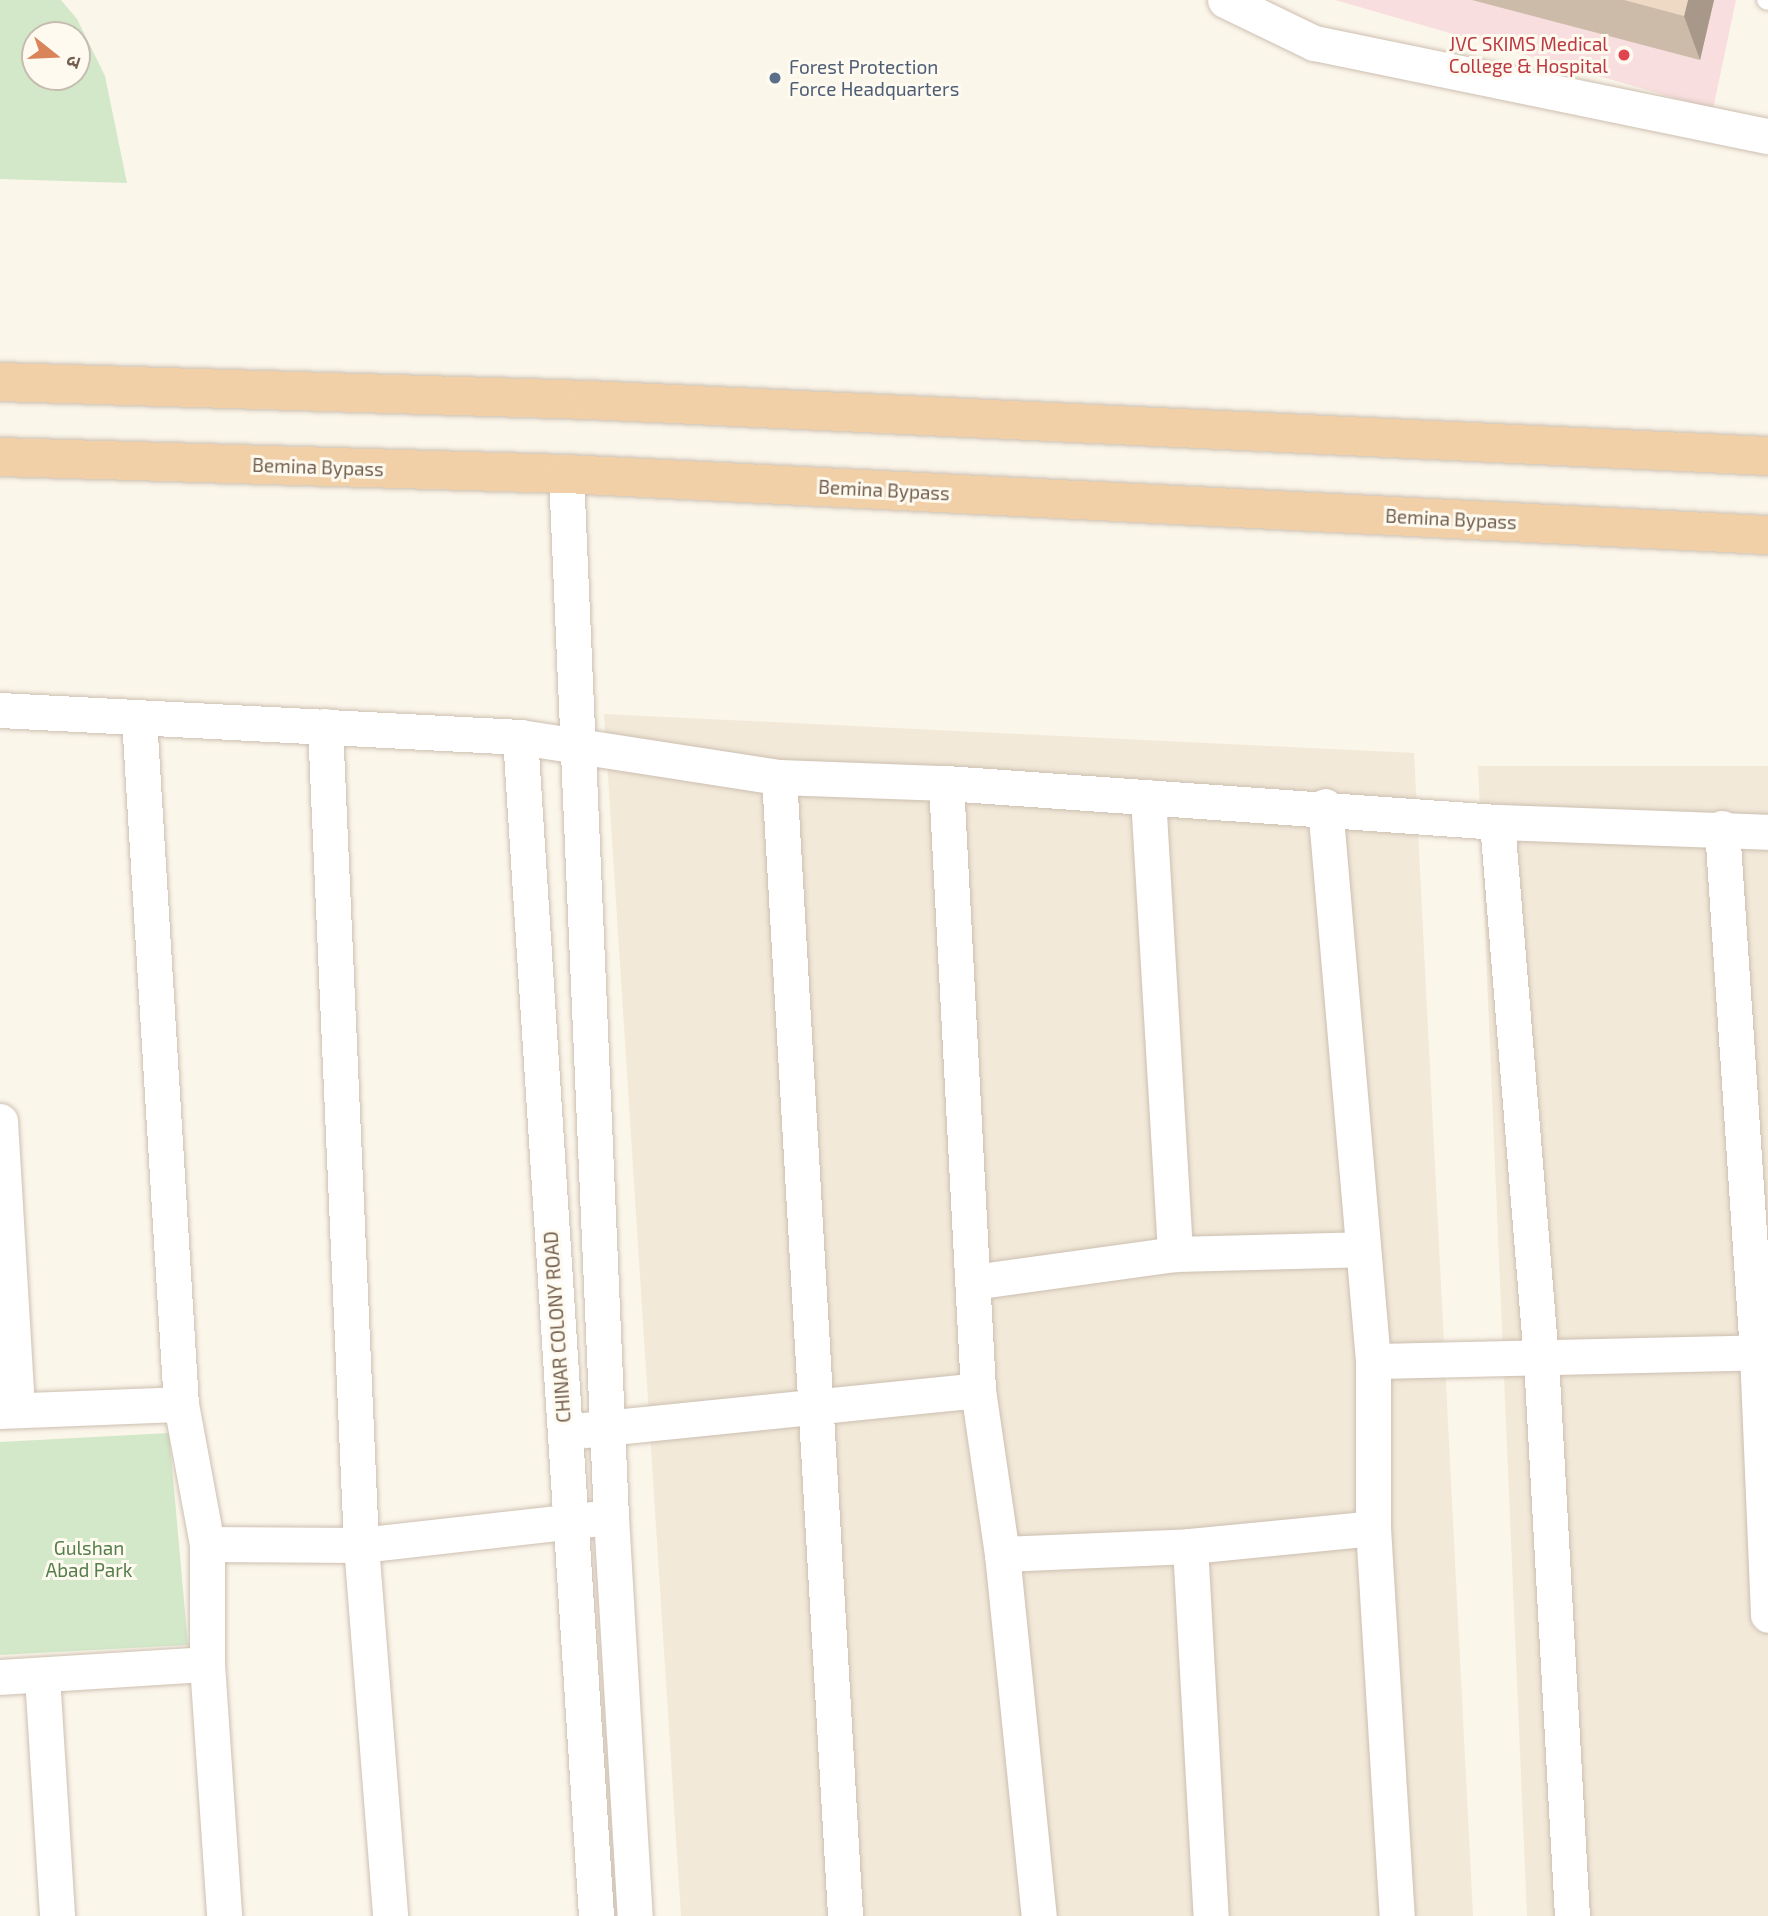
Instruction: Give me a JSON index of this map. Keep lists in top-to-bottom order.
{
  "streets": {
    "highway": ["Bemina Bypass"],
    "street": ["CHINAR COLONY ROAD"]
  },
  "parks": ["Gulshan Abad Park"],
  "places": ["JVC SKIMS Medical College & Hospital", "Forest Protection Force Headquarters"],
  "north": "right"
}
